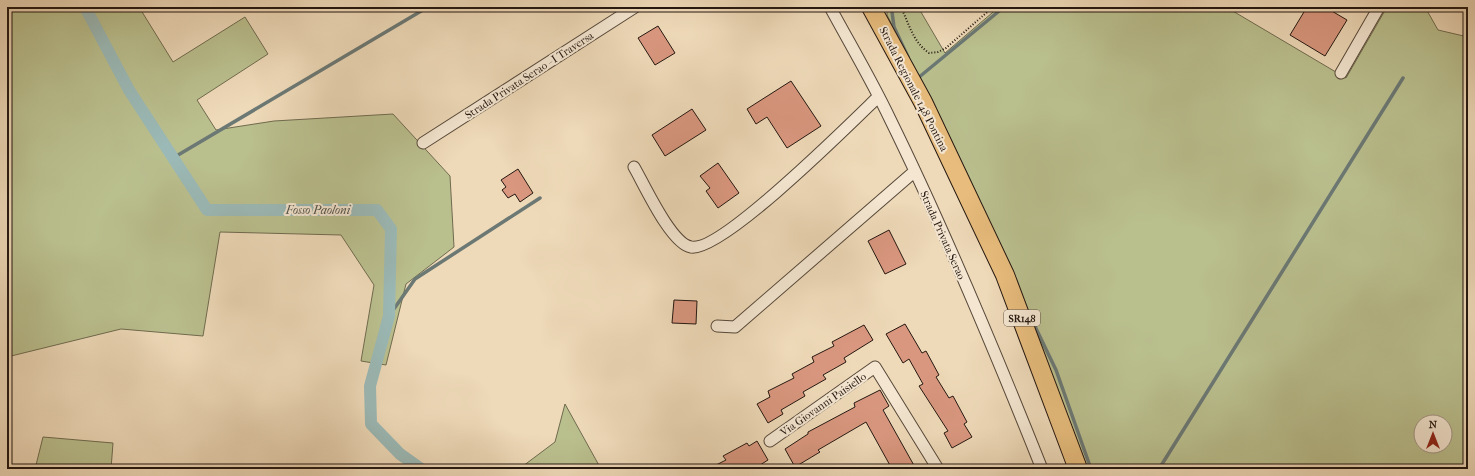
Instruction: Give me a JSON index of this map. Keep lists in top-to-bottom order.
{
  "streets": {
    "main road": ["Strada Regionale 148 Pontina", "SR148"],
    "street": ["Strada Privata Serao - I Traversa", "Strada Privata Serao", "Via Giovanni Paisiello"]
  },
  "water": ["Fosso Paoloni"],
  "north": "top"
}
